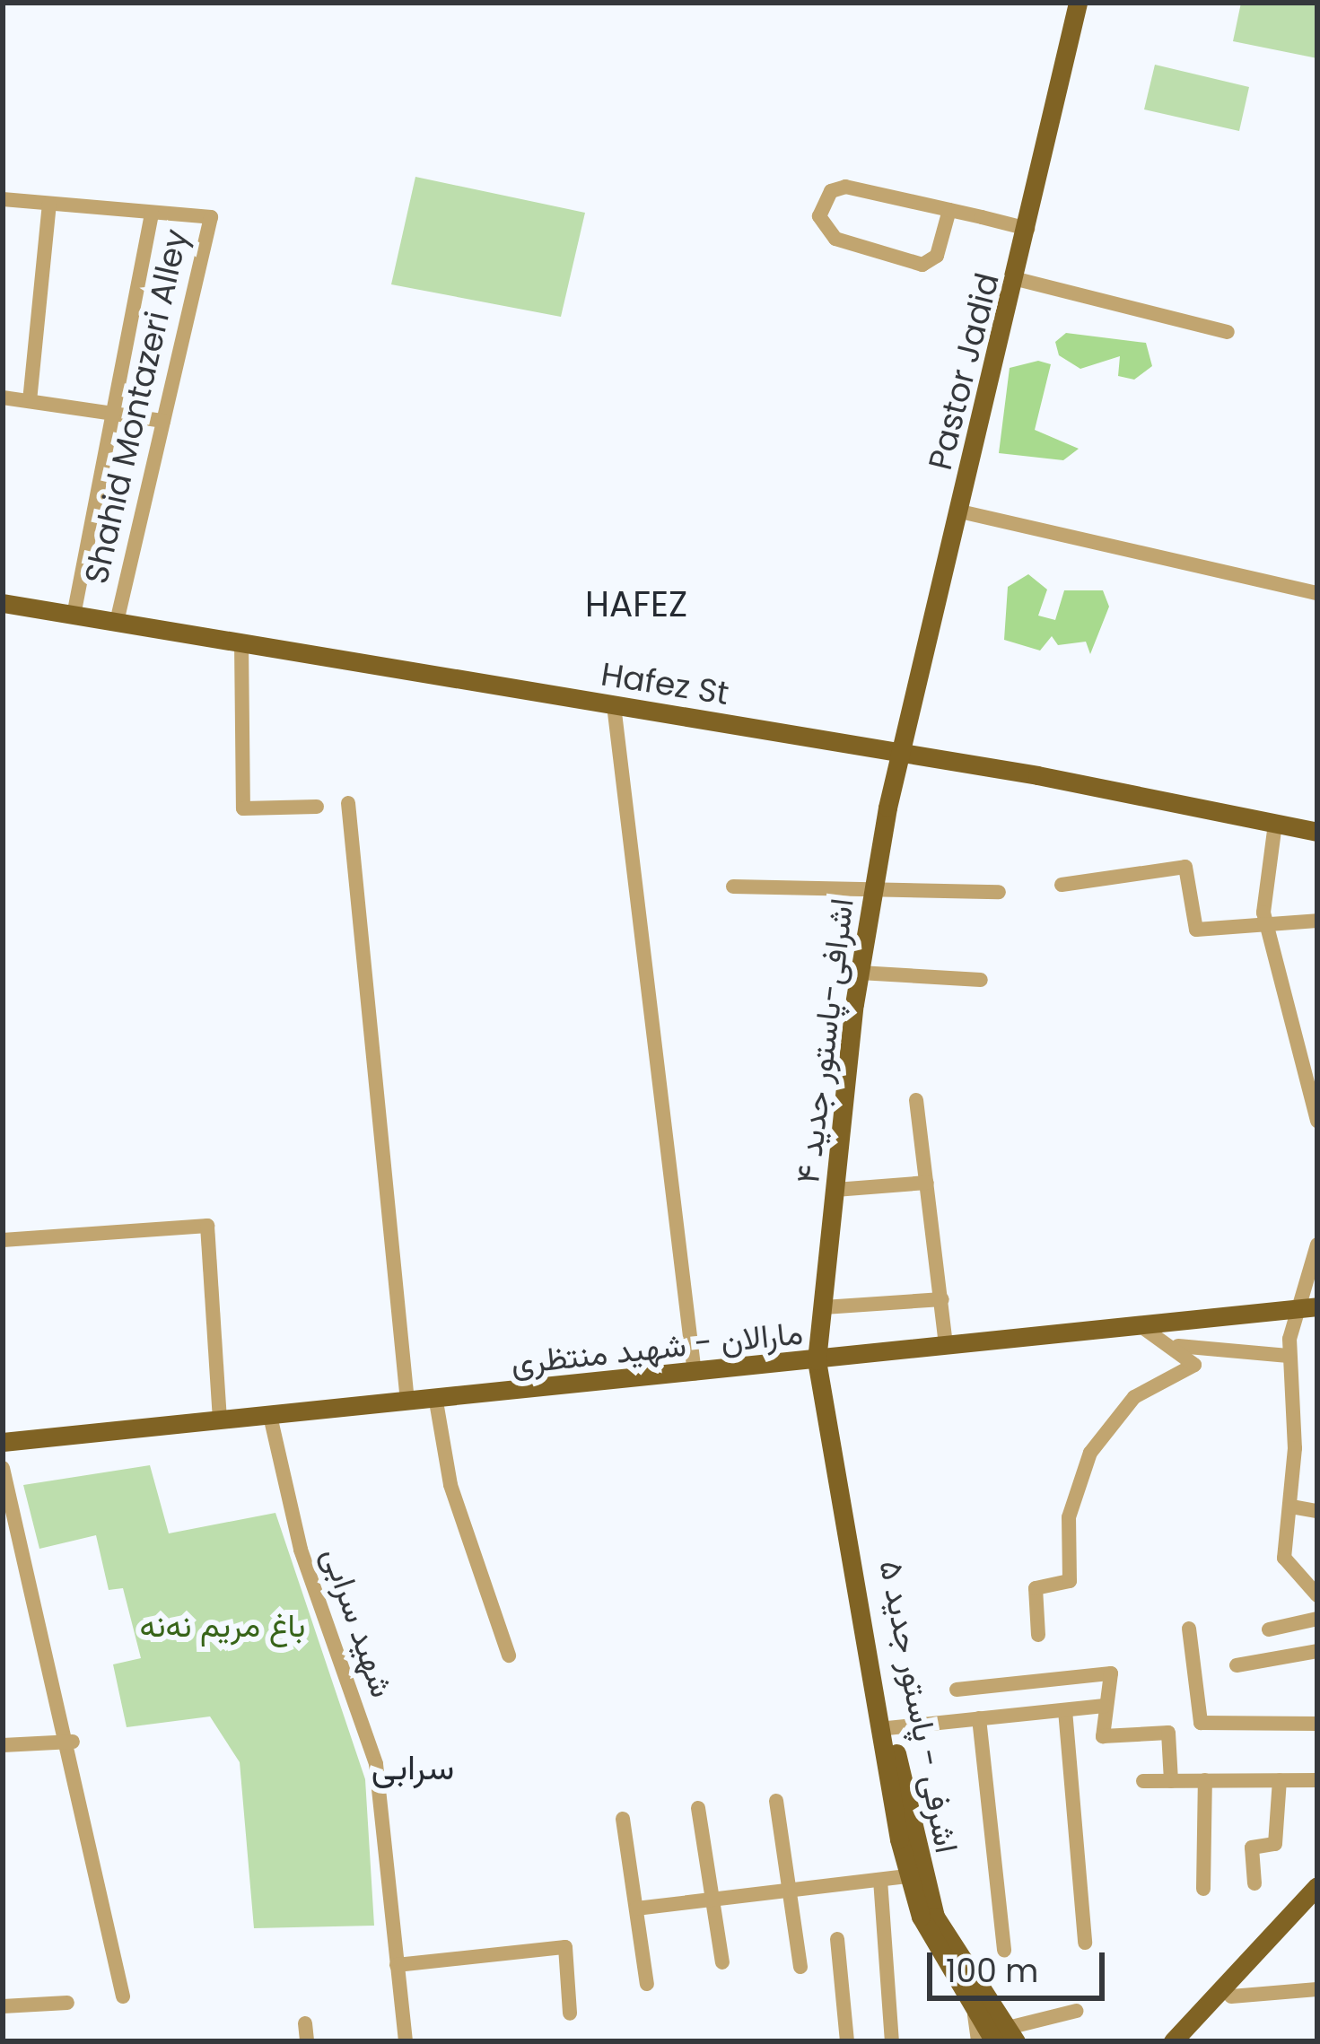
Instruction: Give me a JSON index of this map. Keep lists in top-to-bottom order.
{
  "streets": {
    "main road": [
      "Pastor Jadid",
      "Hafez St",
      "اشرافی-پاستور جدید ۴",
      "مارالان - شهید منتظری",
      "اشرفی - پاستور جدید ۵"
    ],
    "street": ["Shahid Montazeri Alley", "شهید سرابی"]
  },
  "crossings": [
    ["Pastor Jadid", "Hafez St"],
    ["Pastor Jadid", "اشرافی-پاستور جدید ۴"],
    ["Shahid Montazeri Alley", "Hafez St"],
    ["Hafez St", "اشرافی-پاستور جدید ۴"],
    ["اشرافی-پاستور جدید ۴", "مارالان - شهید منتظری"],
    ["اشرافی-پاستور جدید ۴", "اشرفی - پاستور جدید ۵"],
    ["مارالان - شهید منتظری", "شهید سرابی"],
    ["مارالان - شهید منتظری", "اشرفی - پاستور جدید ۵"]
  ],
  "districts": ["HAFEZ", "سرابی"],
  "parks": ["باغ مریم نه‌نه"],
  "scale_bar": "100 m"
}
